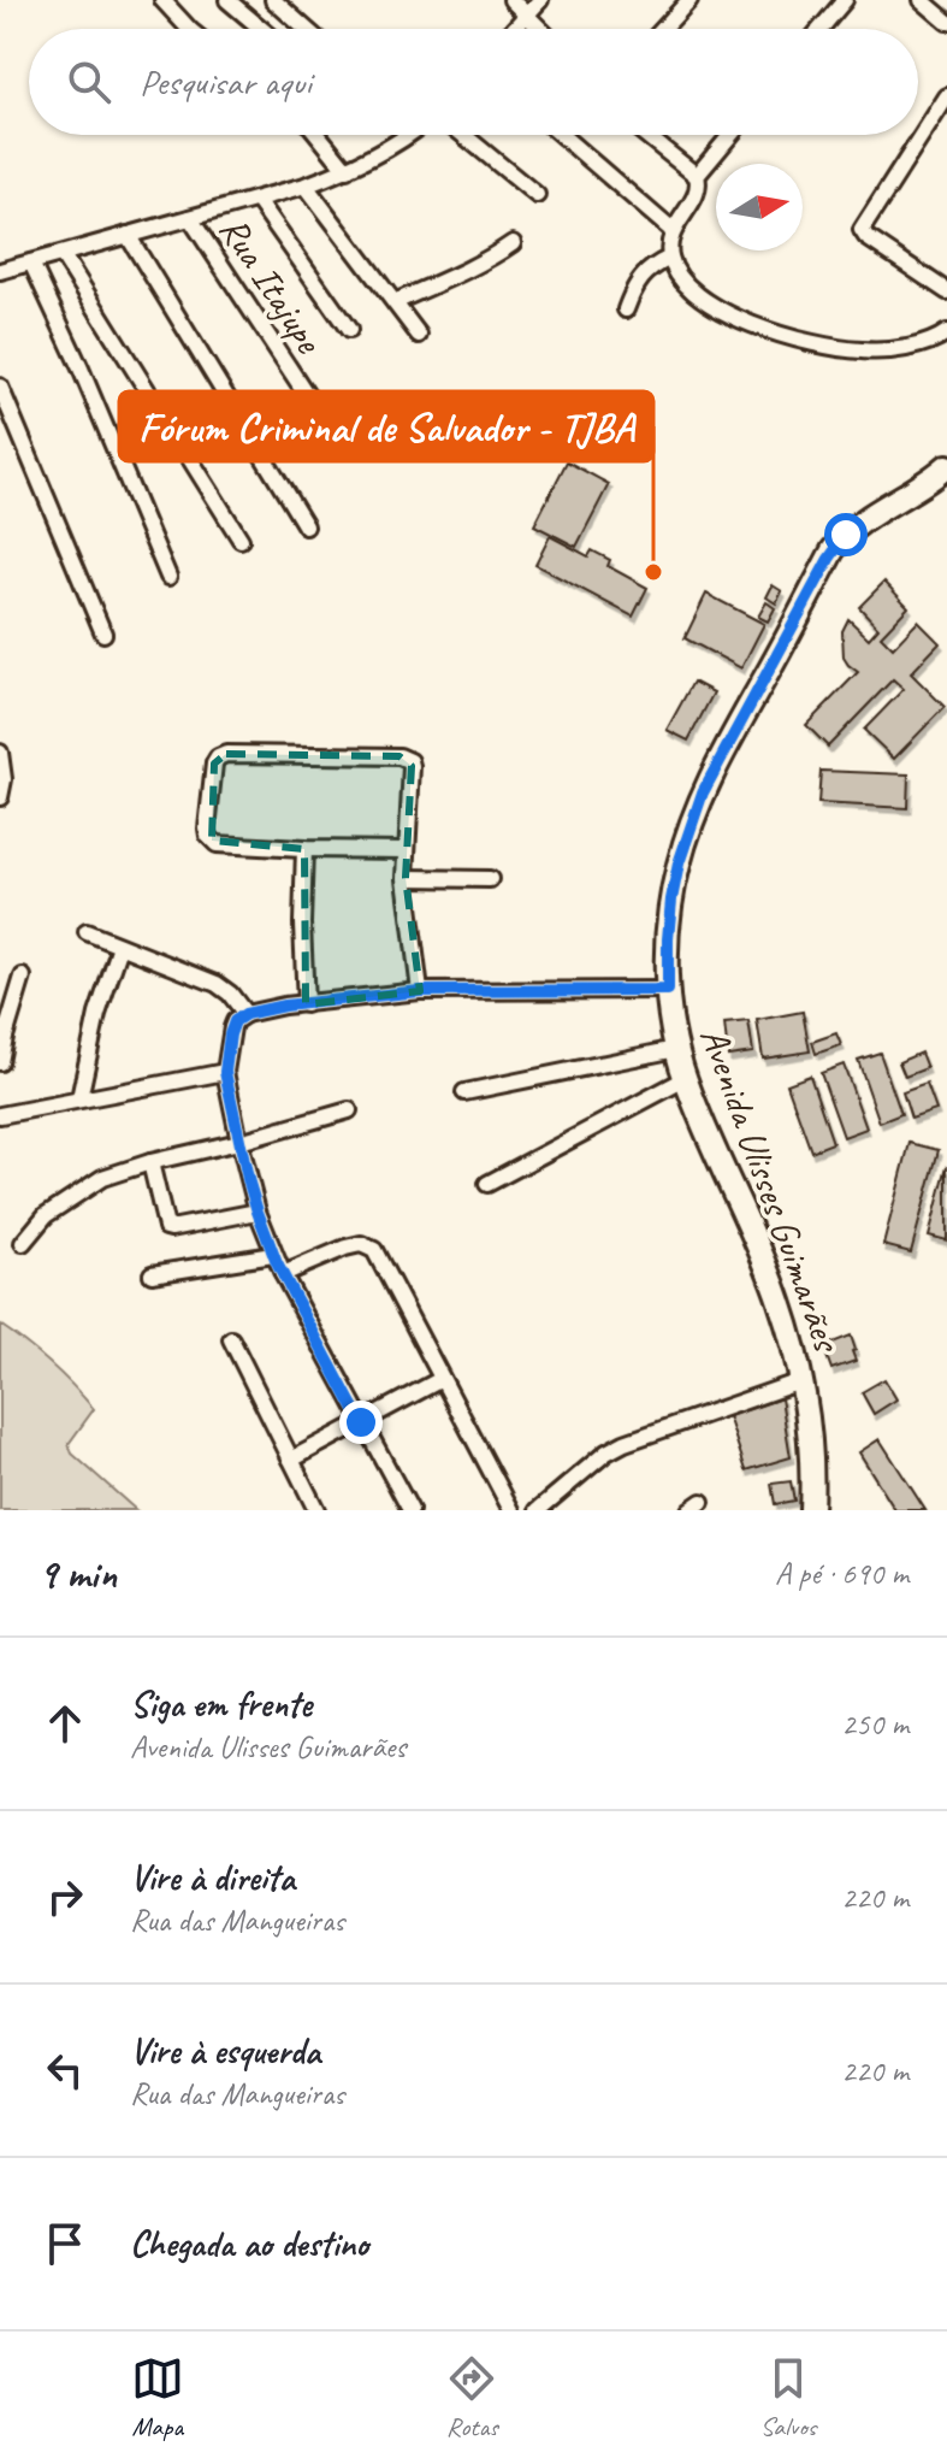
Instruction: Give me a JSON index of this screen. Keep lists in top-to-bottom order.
{
  "streets": {
    "main road": ["Avenida Ulisses Guimarães"],
    "street": ["Rua Itajupe"]
  },
  "places": ["Fórum Criminal de Salvador - TJBA"],
  "north": "right",
  "page": {
    "search": "Pesquisar aqui",
    "heading": ["9 min", "A pé · 690 m"],
    "list": [
      ["Siga em frente", "Avenida Ulisses Guimarães", "250 m"],
      ["Vire à direita", "Rua das Mangueiras", "220 m"],
      ["Vire à esquerda", "Rua das Mangueiras", "220 m"],
      "Chegada ao destino"
    ],
    "nav": ["Mapa", "Rotas", "Salvos"]
  }
}
